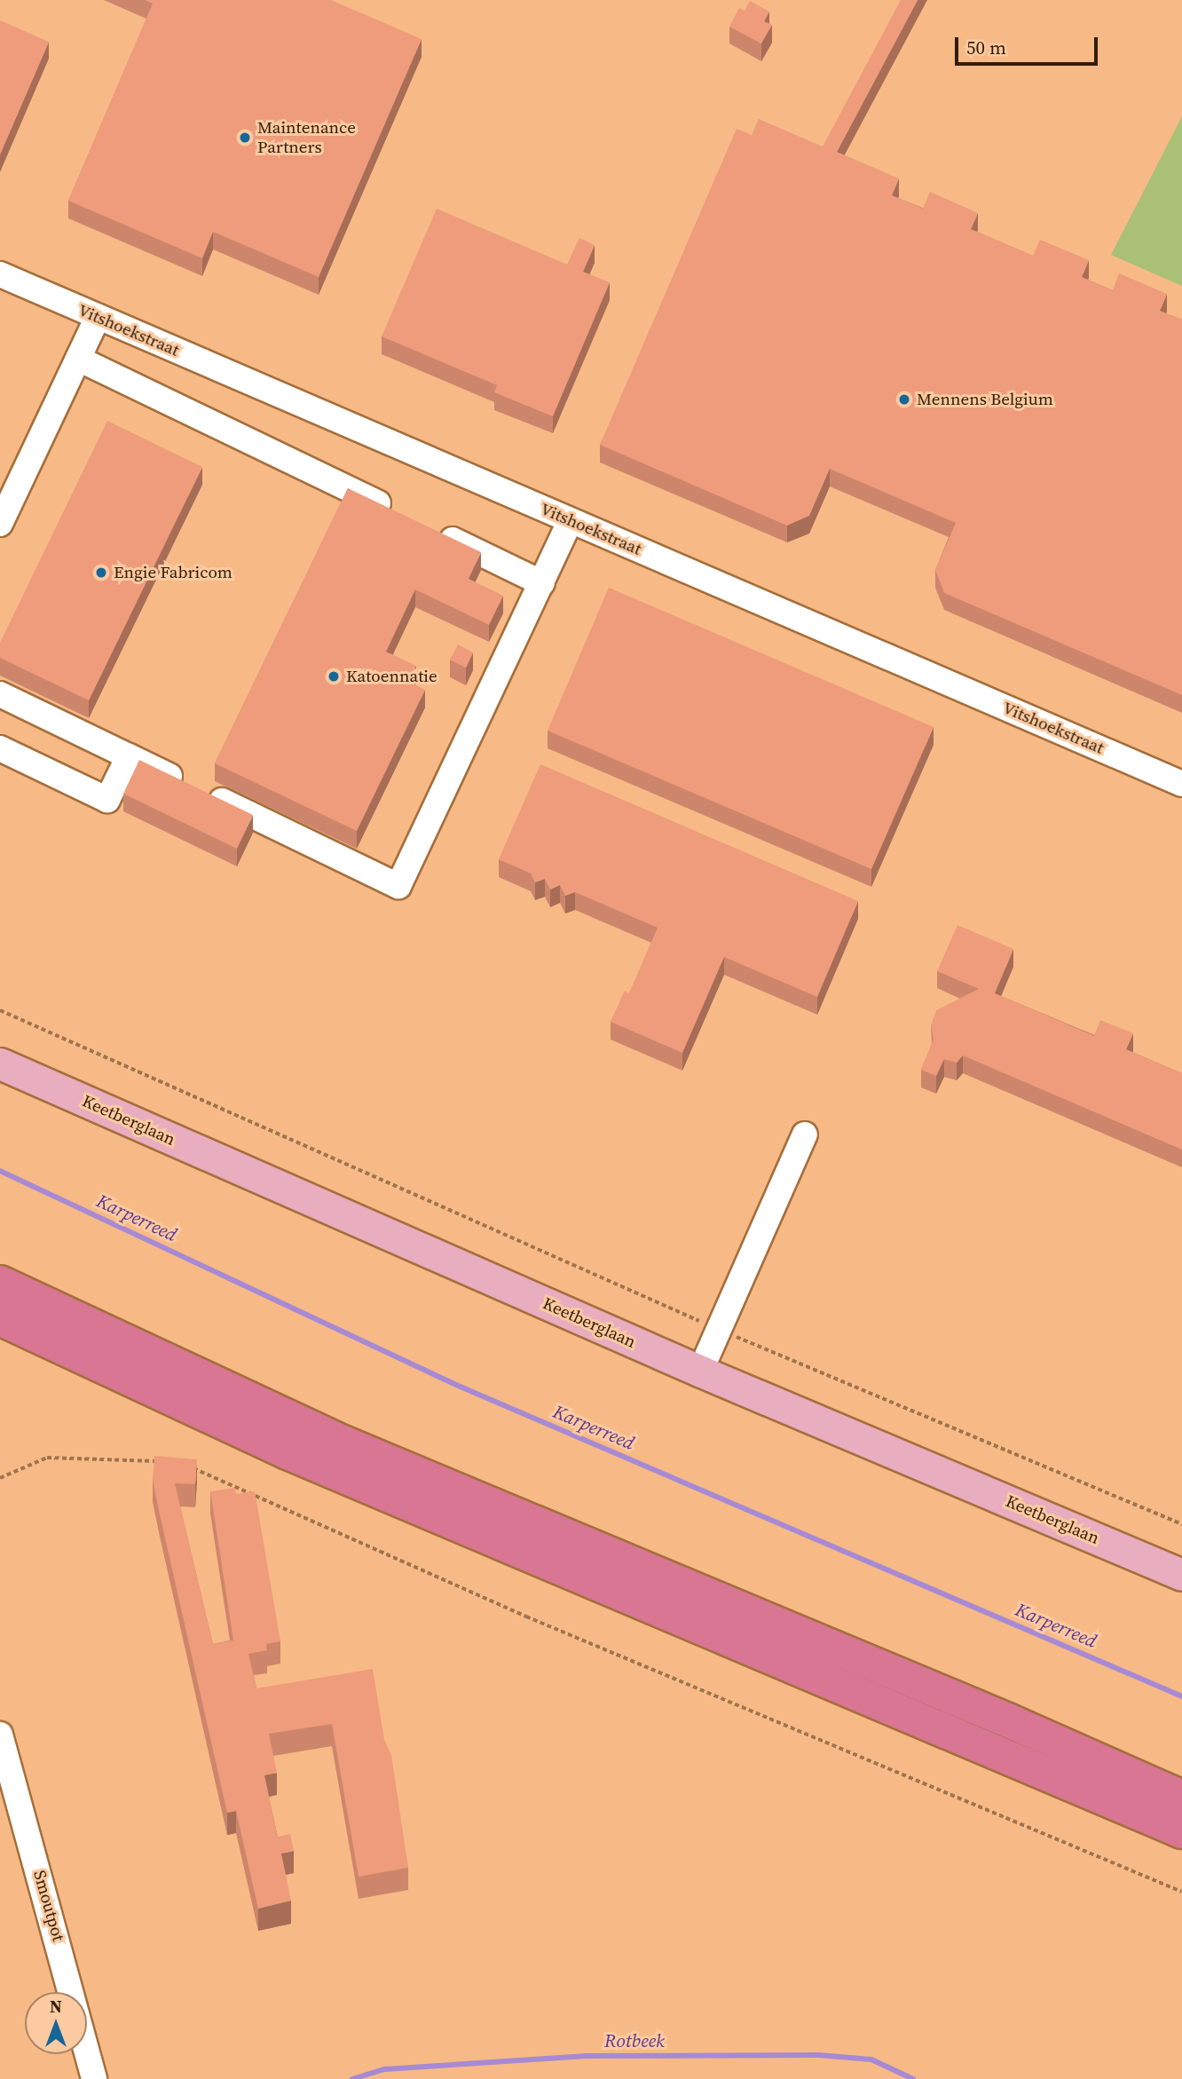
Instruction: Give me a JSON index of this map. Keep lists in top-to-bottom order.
{
  "streets": {
    "main road": ["Keetberglaan"],
    "street": ["Vitshoekstraat", "Smoutpot"]
  },
  "water": ["Karperreed", "Rotbeek"],
  "places": [
    "Maintenance Partners",
    "Mennens Belgium",
    "Engie Fabricom",
    "Katoennatie"
  ],
  "scale_bar": "50 m",
  "north": "top"
}
